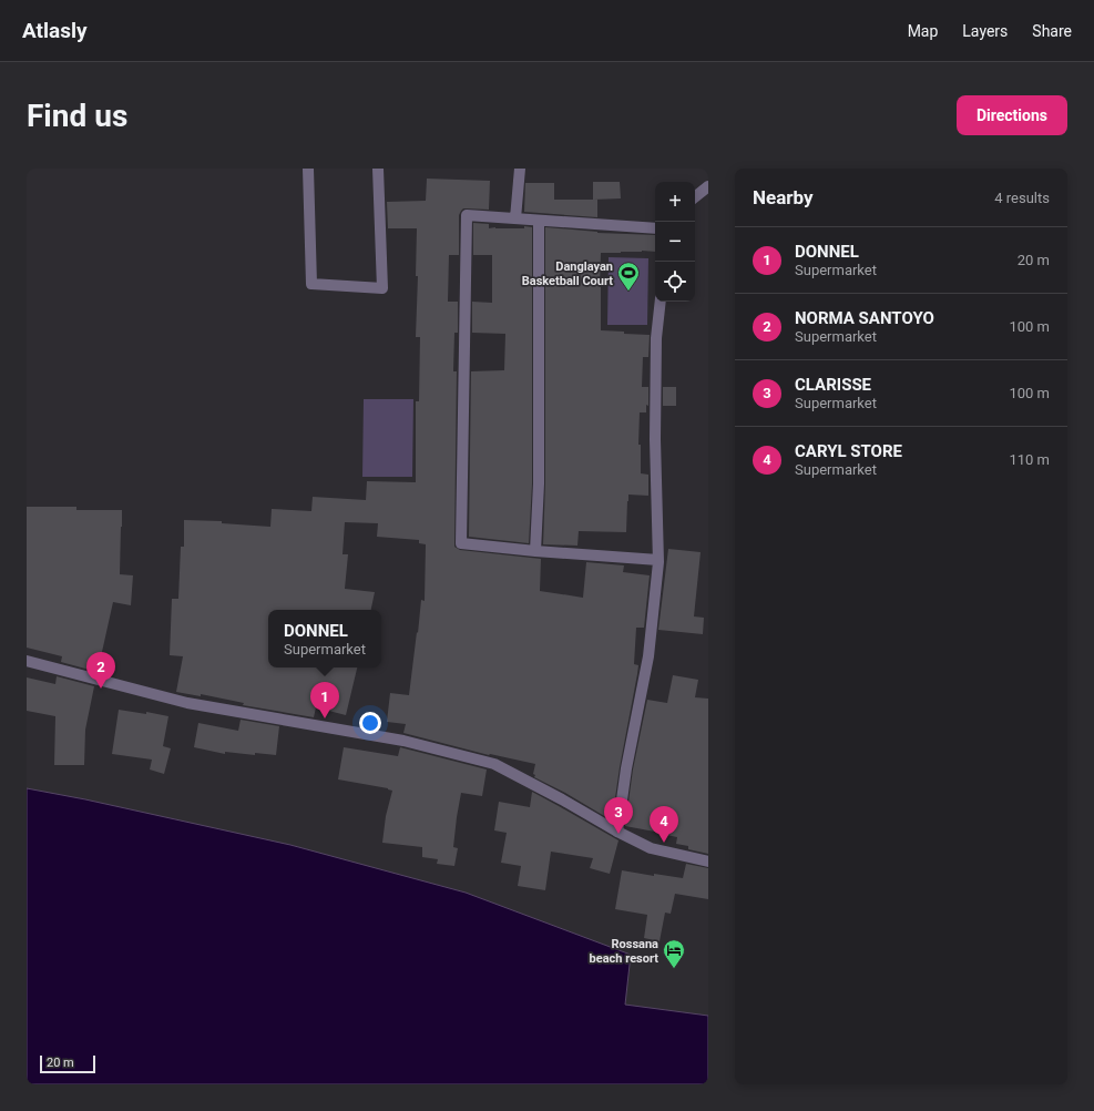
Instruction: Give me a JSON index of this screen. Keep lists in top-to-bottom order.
{
  "places": {
    "sports": ["Danglayan Basketball Court"],
    "hotel": ["Rossana beach resort"]
  },
  "scale_bar": "20 m",
  "page": {
    "header": "Atlasly",
    "nav": ["Map", "Layers", "Share"],
    "buttons": "Directions",
    "title": "Find us",
    "heading": ["Nearby", "4 results"],
    "map_buttons": ["+", "−"],
    "list": [
      {
        "mark": "1",
        "name": "DONNEL",
        "note": "Supermarket",
        "value": "20 m"
      },
      {
        "mark": "2",
        "name": "NORMA SANTOYO",
        "note": "Supermarket",
        "value": "100 m"
      },
      {
        "mark": "3",
        "name": "CLARISSE",
        "note": "Supermarket",
        "value": "100 m"
      },
      {
        "mark": "4",
        "name": "CARYL STORE",
        "note": "Supermarket",
        "value": "110 m"
      }
    ],
    "popup": ["DONNEL", "Supermarket"],
    "pins": [
      "2",
      "1",
      "3",
      "4"
    ],
    "scale": "20 m"
  }
}
